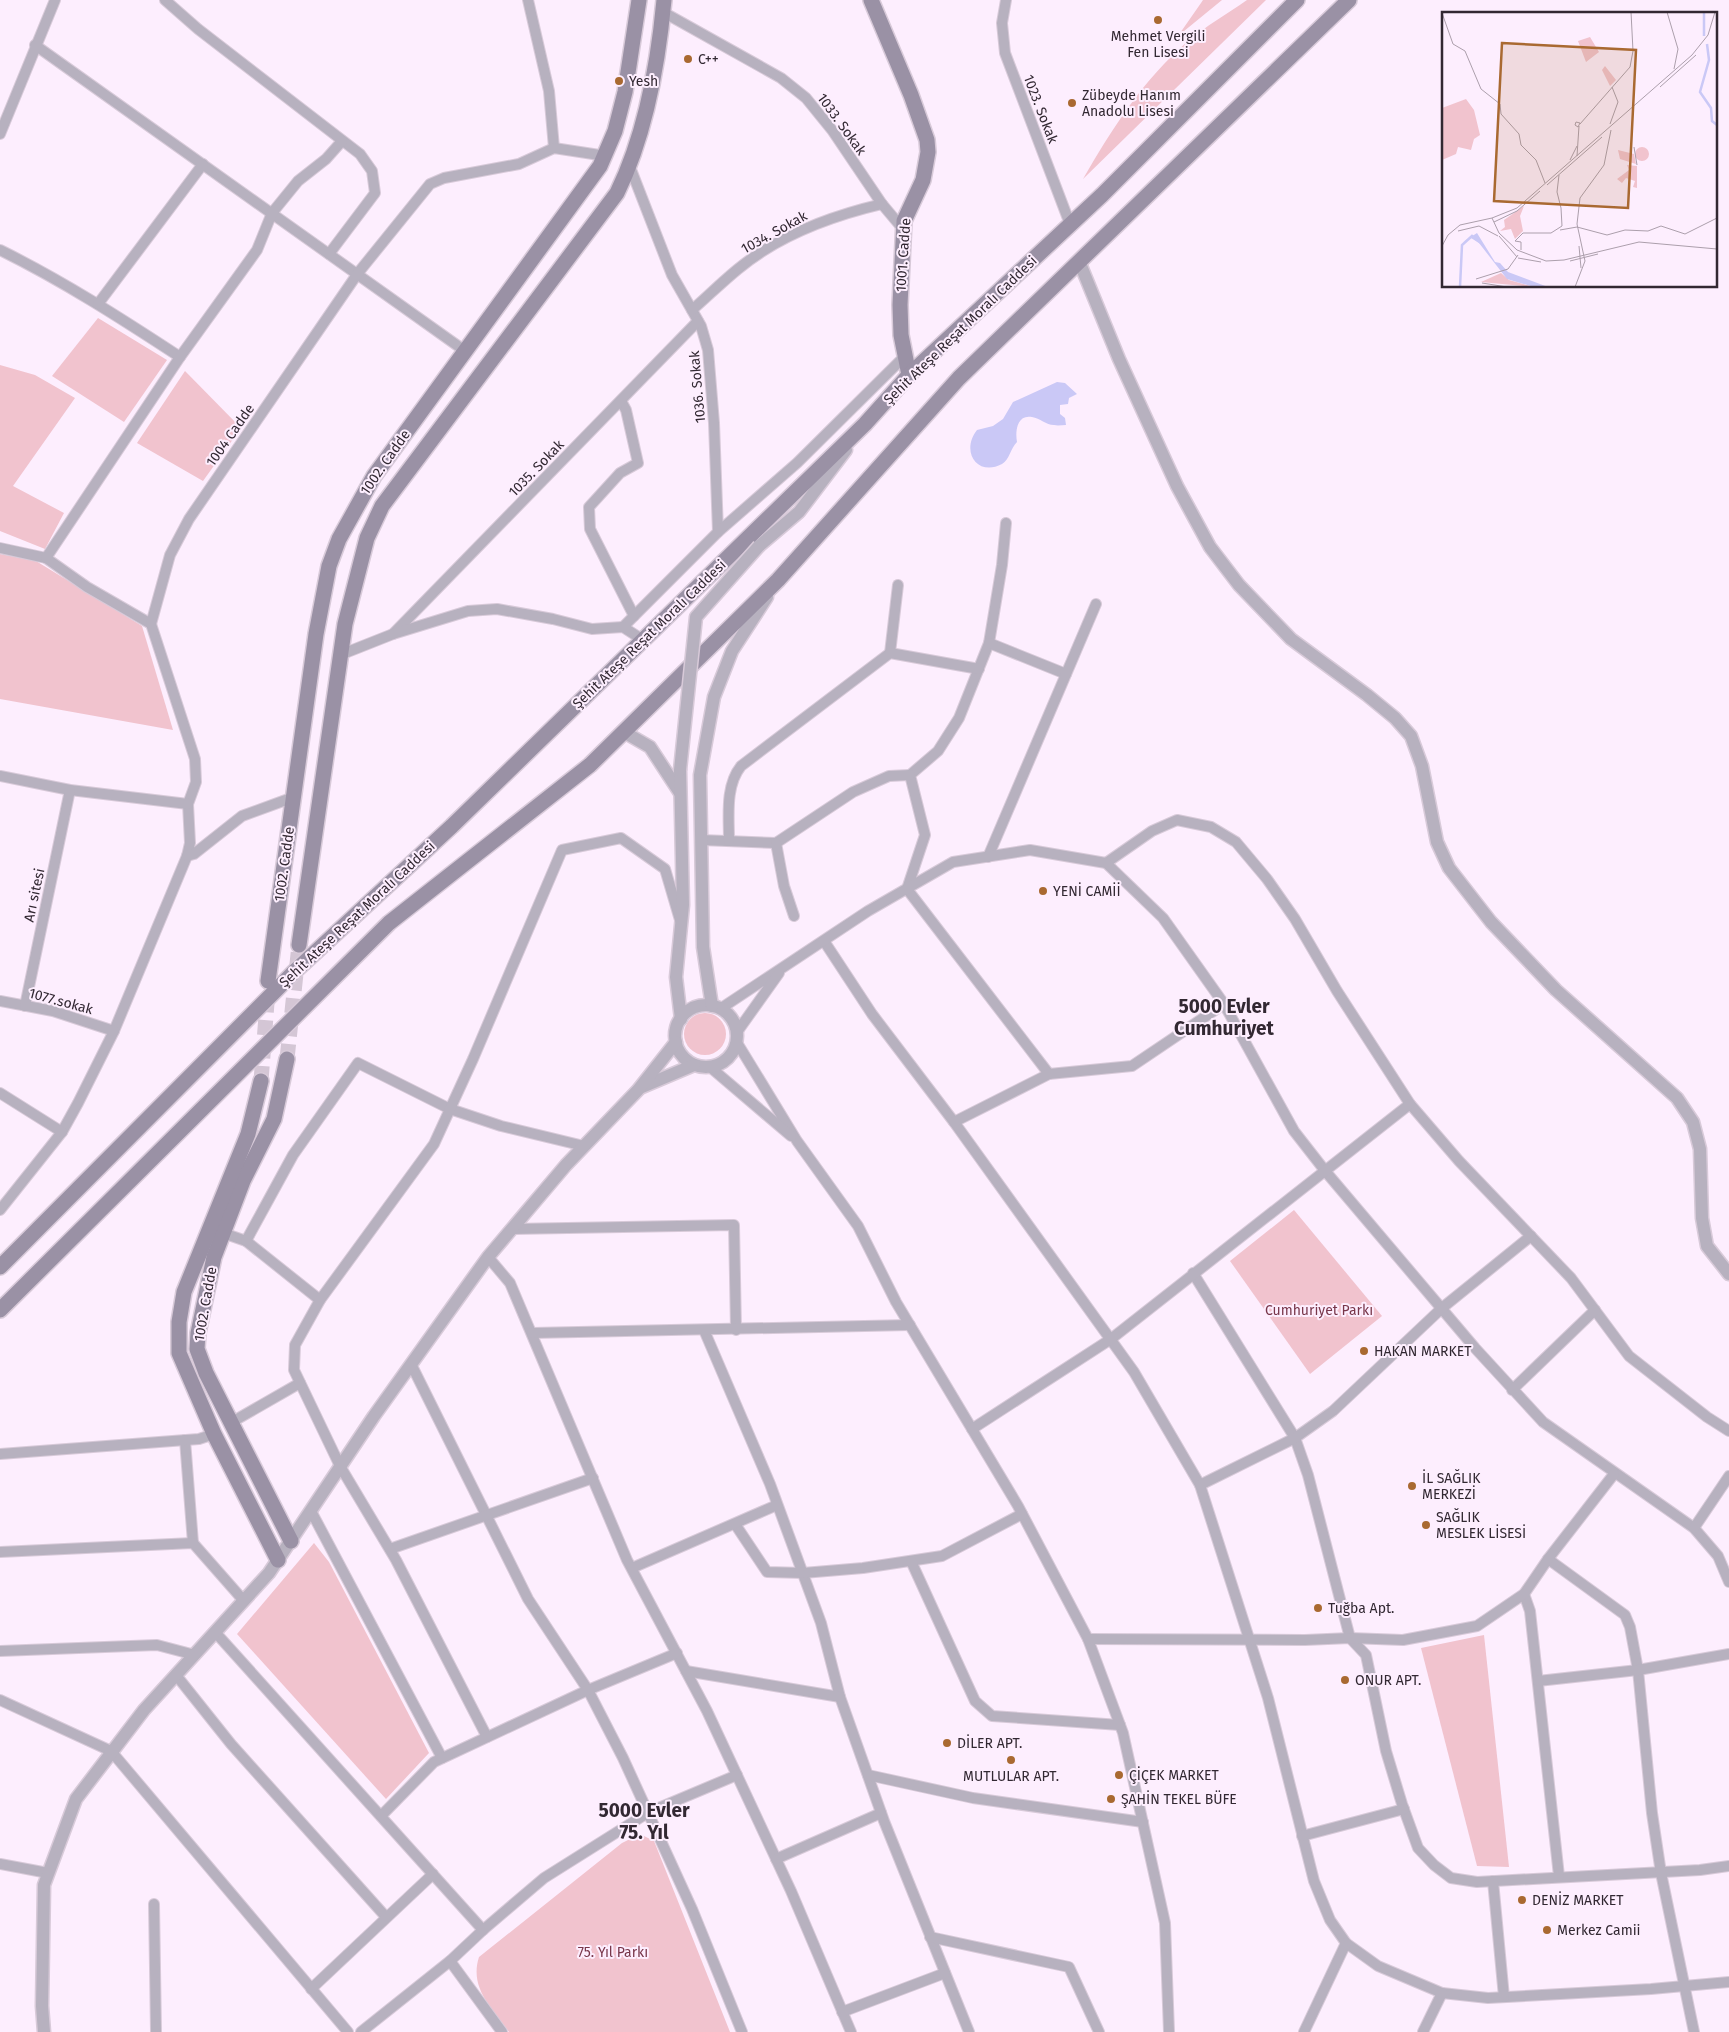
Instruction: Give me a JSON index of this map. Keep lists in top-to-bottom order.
{
  "streets": {
    "main road": ["1001. Cadde", "Şehit Ateşe Reşat Moralı Caddesi", "1002. Cadde"],
    "street": [
      "1023. Sokak",
      "1033. Sokak",
      "1034. Sokak",
      "1036. Sokak",
      "1004 Cadde",
      "1035. Sokak",
      "Arı sitesi",
      "1077.sokak"
    ]
  },
  "crossings": [
    ["1023. Sokak", "Şehit Ateşe Reşat Moralı Caddesi"],
    ["1033. Sokak", "1034. Sokak"],
    ["1033. Sokak", "1001. Cadde"],
    ["1033. Sokak", "1002. Cadde"],
    ["1034. Sokak", "1036. Sokak"],
    ["1001. Cadde", "Şehit Ateşe Reşat Moralı Caddesi"],
    ["1036. Sokak", "1002. Cadde"],
    ["1036. Sokak", "1035. Sokak"],
    ["Arı sitesi", "1077.sokak"]
  ],
  "districts": ["5000 Evler Cumhuriyet", "5000 Evler 75. Yıl"],
  "parks": ["Cumhuriyet Parkı", "75. Yıl Parkı"],
  "places": [
    "Mehmet Vergili Fen Lisesi",
    "C++",
    "Yesh",
    "Zübeyde Hanım Anadolu Lisesi",
    "YENİ CAMİİ",
    "HAKAN MARKET",
    "İL SAĞLIK MERKEZİ",
    "SAĞLIK MESLEK LİSESİ",
    "Tuğba Apt.",
    "ONUR APT.",
    "DİLER APT.",
    "MUTLULAR APT.",
    "ÇİÇEK MARKET",
    "ŞAHİN TEKEL BÜFE",
    "DENİZ MARKET",
    "Merkez Camii"
  ]
}
